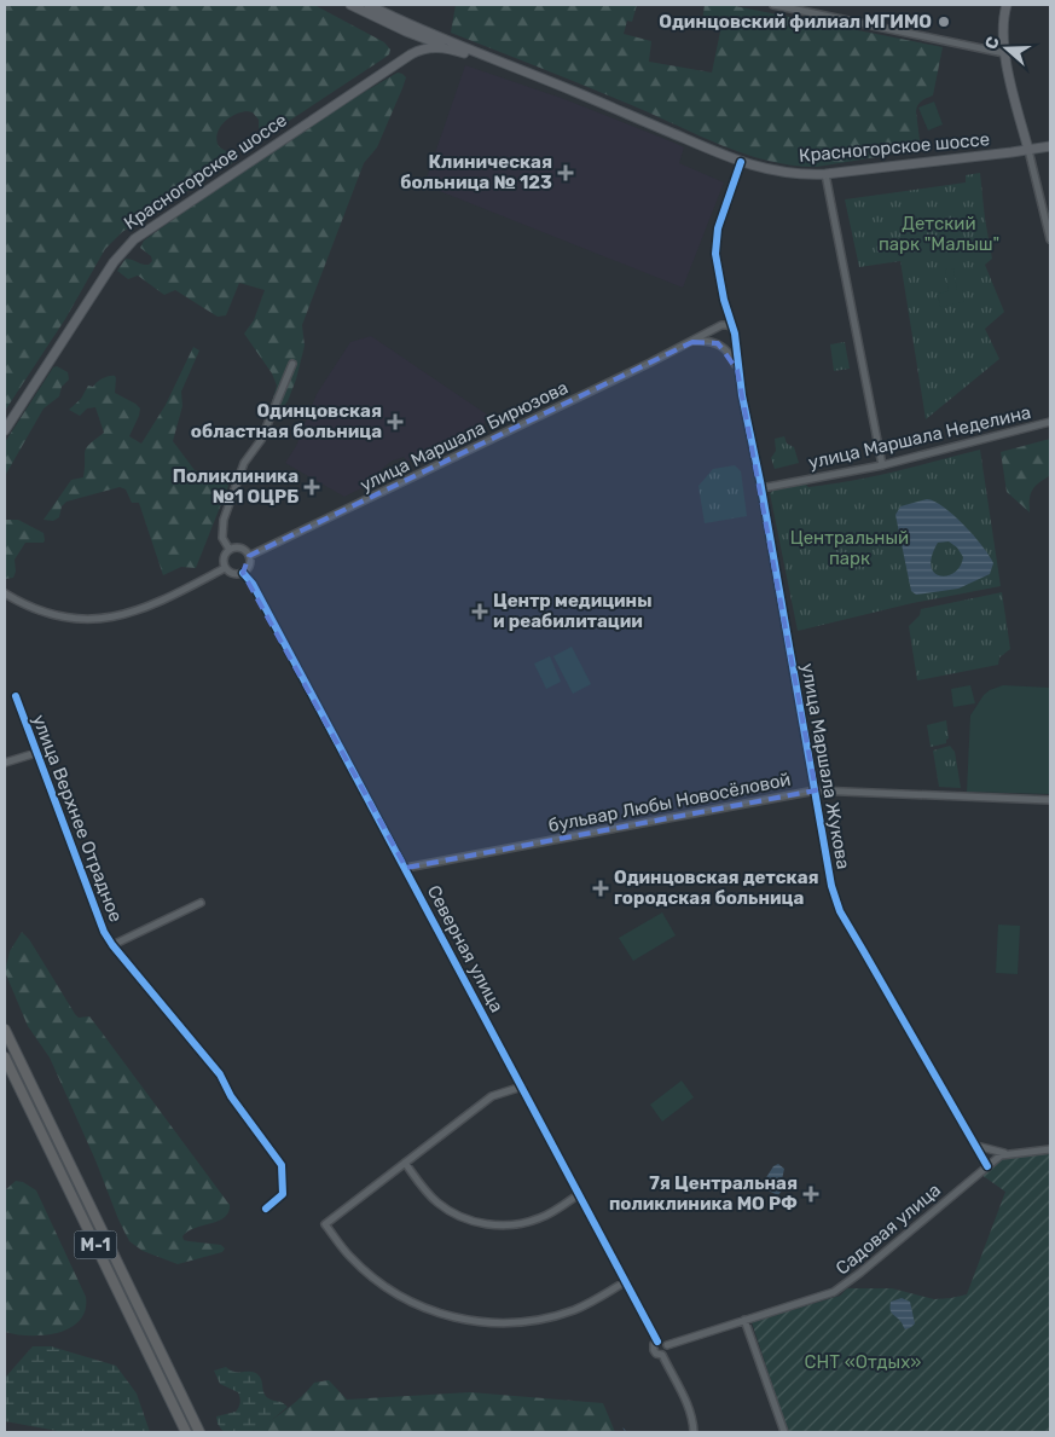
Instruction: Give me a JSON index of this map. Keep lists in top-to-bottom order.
{
  "streets": {
    "highway": ["М-1"],
    "main road": ["Красногорское шоссе"],
    "street": [
      "улица Маршала Бирюзова",
      "улица Маршала Неделина",
      "улица Маршала Жукова",
      "бульвар Любы Новосёловой",
      "улица Верхнее Отрадное",
      "Северная улица",
      "Садовая улица"
    ]
  },
  "crossings": [
    ["Красногорское шоссе", "улица Маршала Жукова"],
    ["улица Маршала Бирюзова", "улица Маршала Жукова"],
    ["улица Маршала Бирюзова", "Северная улица"],
    ["улица Маршала Неделина", "улица Маршала Жукова"],
    ["улица Маршала Жукова", "бульвар Любы Новосёловой"],
    ["улица Маршала Жукова", "Садовая улица"],
    ["бульвар Любы Новосёловой", "Северная улица"],
    ["Северная улица", "Садовая улица"]
  ],
  "parks": ["Детский парк \"Малыш\"", "Центральный парк", "СНТ «Отдых»"],
  "places": {
    "other": ["Одинцовский филиал МГИМО"],
    "health": [
      "Клиническая больница № 123",
      "Одинцовская областная больница",
      "Поликлиника №1 ОЦРБ",
      "Центр медицины и реабилитации",
      "Одинцовская детская городская больница",
      "7я Центральная поликлиника МО РФ"
    ]
  },
  "north": "left"
}
